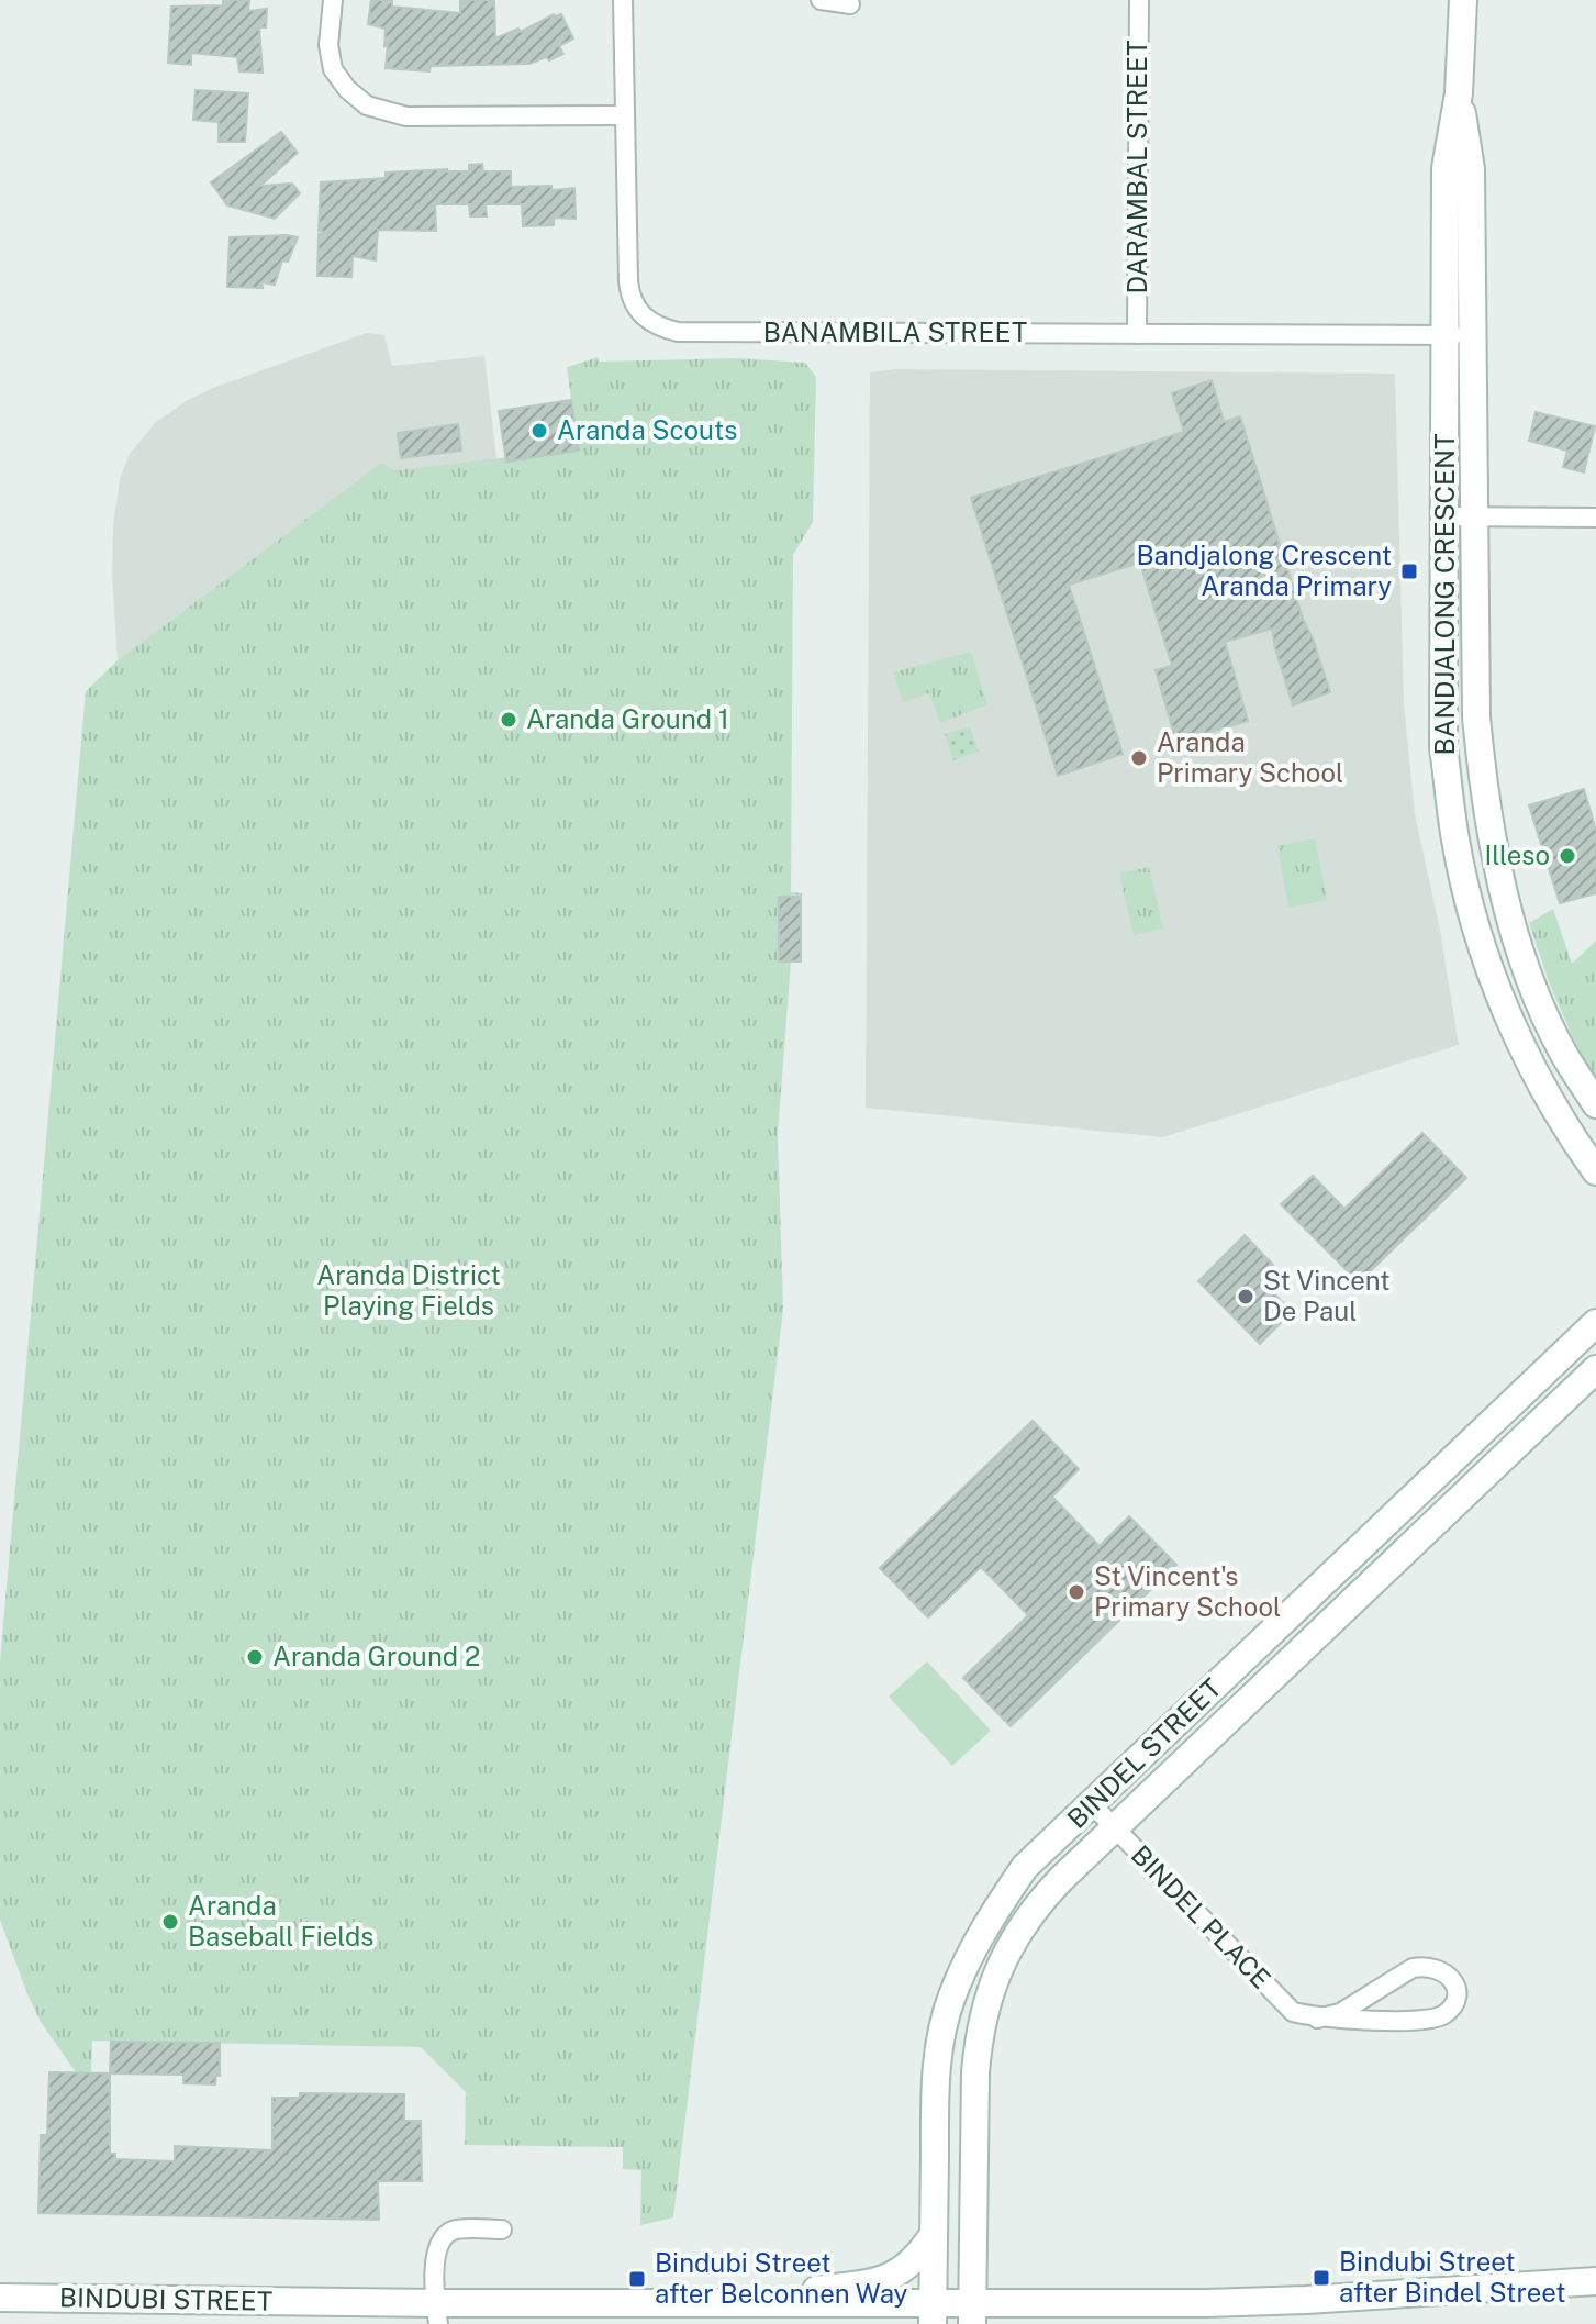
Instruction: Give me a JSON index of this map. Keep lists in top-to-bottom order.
{
  "streets": {
    "street": [
      "DARAMBAL STREET",
      "BANAMBILA STREET",
      "BANDJALONG CRESCENT",
      "BINDEL STREET",
      "BINDEL PLACE",
      "BINDUBI STREET"
    ]
  },
  "crossings": [
    ["DARAMBAL STREET", "BANAMBILA STREET"],
    ["BANAMBILA STREET", "BANDJALONG CRESCENT"],
    ["BINDEL STREET", "BINDEL PLACE"],
    ["BINDEL STREET", "BINDUBI STREET"]
  ],
  "parks": ["Aranda District Playing Fields"],
  "places": {
    "other": [
      "Aranda Scouts",
      "Aranda Ground 1",
      "Aranda Primary School",
      "Illeso",
      "St Vincent De Paul",
      "St Vincent's Primary School",
      "Aranda Ground 2",
      "Aranda Baseball Fields"
    ],
    "transit": ["Bandjalong Crescent Aranda Primary", "Bindubi Street after Bindel Street", "Bindubi Street after Belconnen Way"]
  }
}
